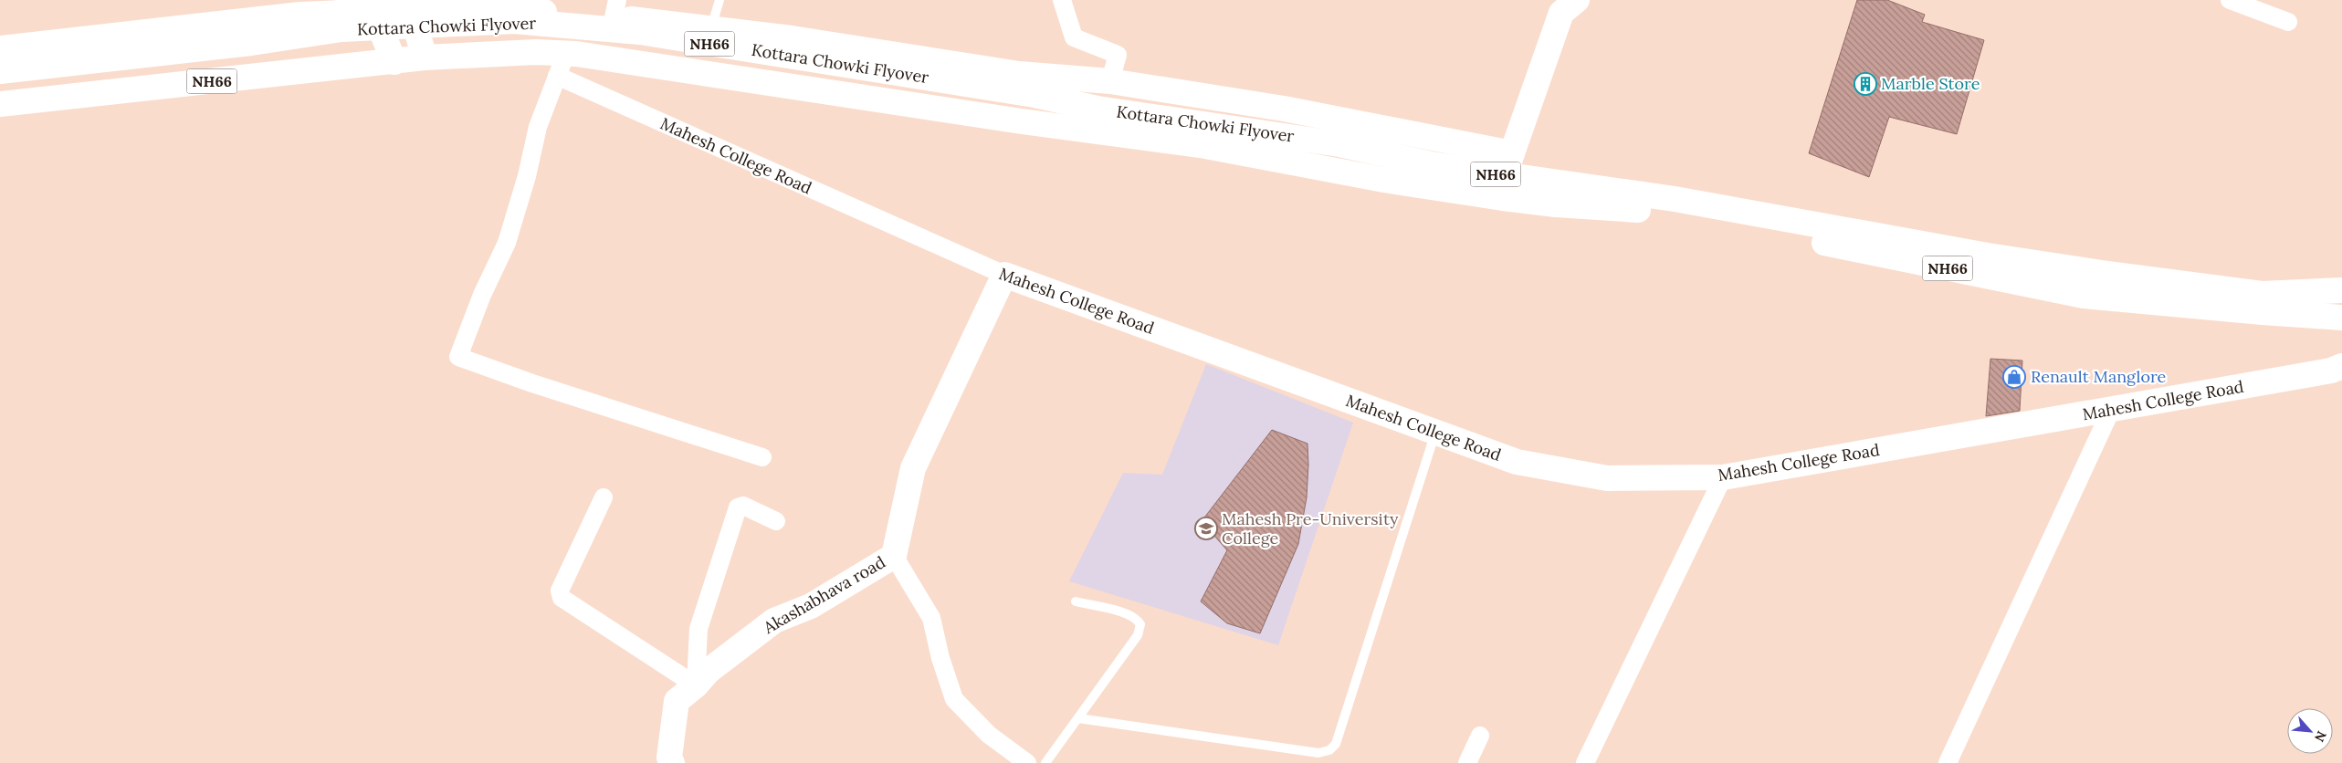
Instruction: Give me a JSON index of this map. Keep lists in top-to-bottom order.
{
  "streets": {
    "main road": [
      "Kottara Chowki Flyover",
      "NH66",
      "Mahesh College Road",
      "Akashabhava road"
    ]
  },
  "crossings": [
    ["Kottara Chowki Flyover", "NH66"],
    ["NH66", "Mahesh College Road"],
    ["Mahesh College Road", "Akashabhava road"]
  ],
  "places": {
    "building": ["Marble Store"],
    "shop": ["Renault Manglore"],
    "school or university": ["Mahesh Pre-University College"]
  },
  "north": "bottom right"
}
